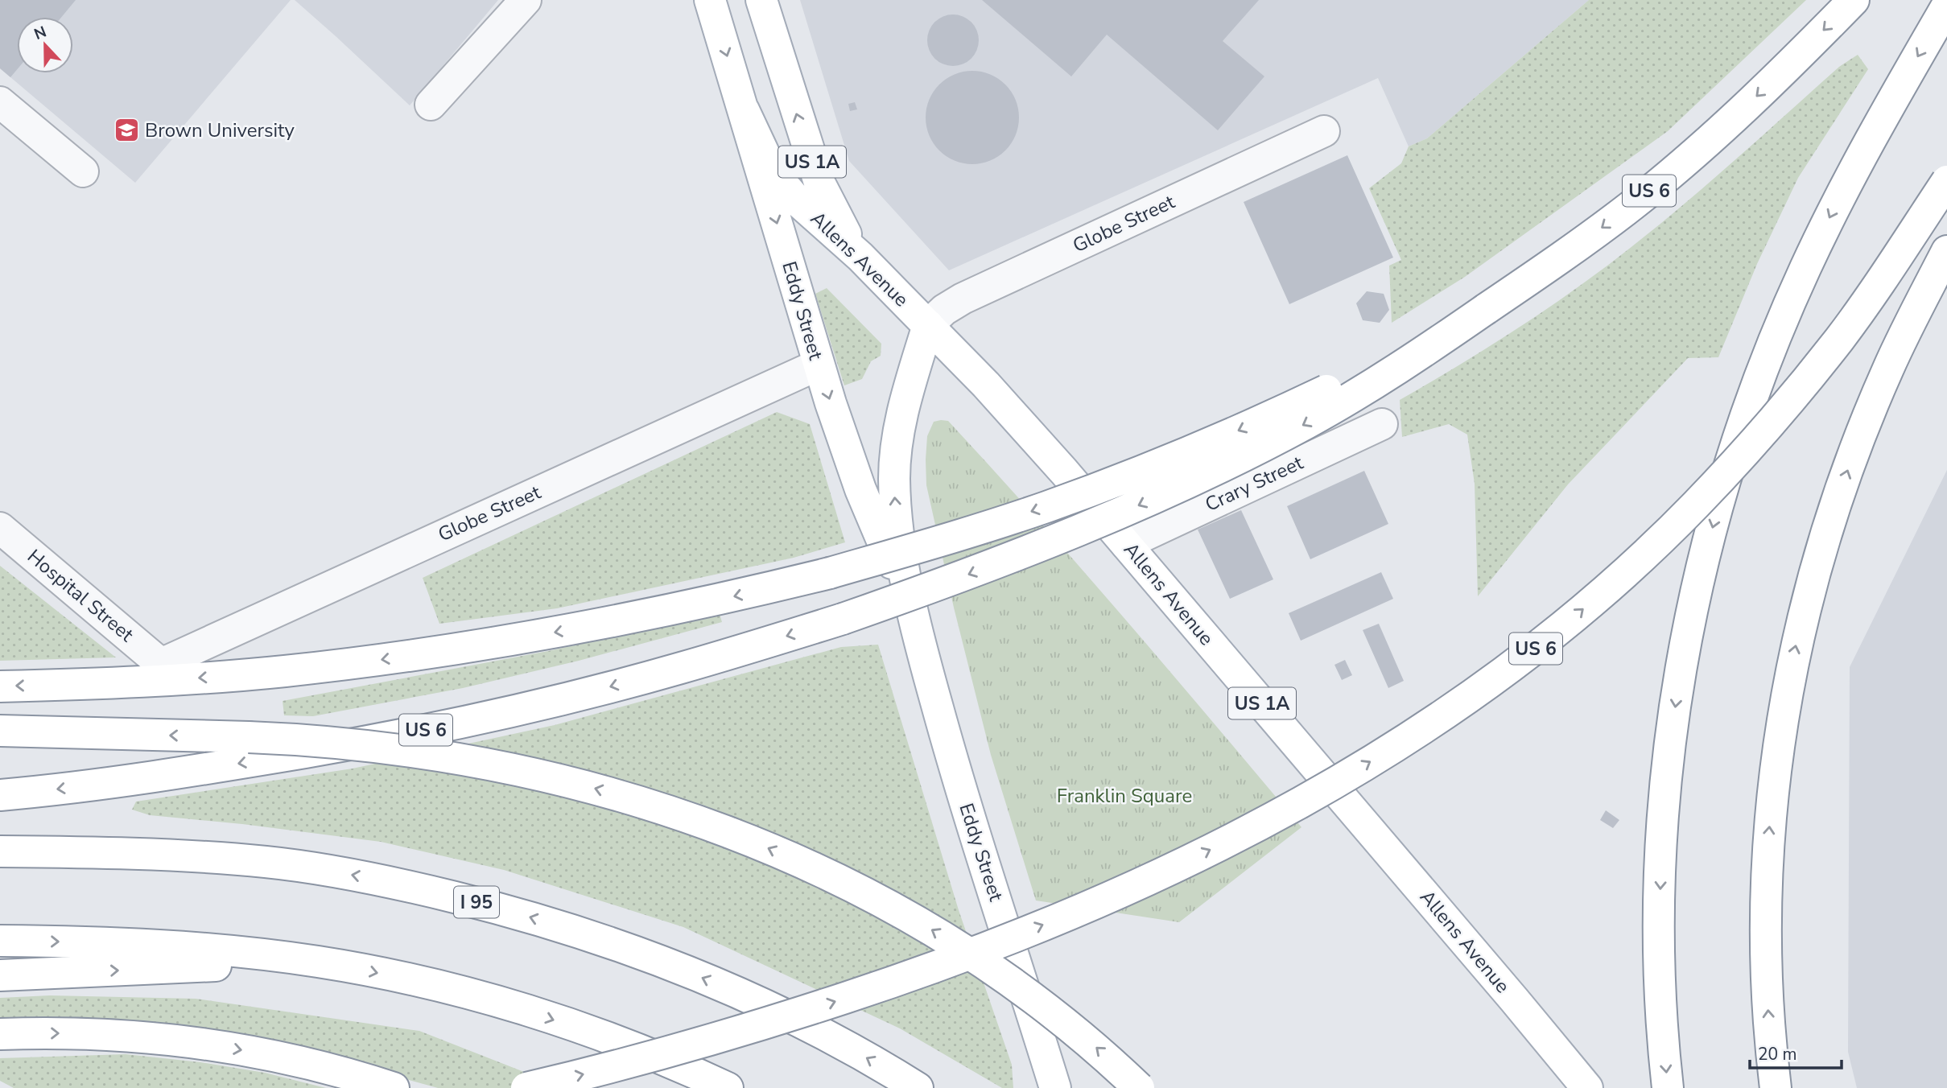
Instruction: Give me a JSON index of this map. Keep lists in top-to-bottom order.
{
  "streets": {
    "main road": [
      "US 1A",
      "US 6",
      "Allens Avenue",
      "Eddy Street",
      "I 95"
    ],
    "street": ["Globe Street", "Crary Street", "Hospital Street"]
  },
  "crossings": [
    ["US 1A", "Allens Avenue"],
    ["Globe Street", "Allens Avenue"],
    ["Globe Street", "Eddy Street"],
    ["Globe Street", "Hospital Street"],
    ["Allens Avenue", "Eddy Street"],
    ["Allens Avenue", "Crary Street"]
  ],
  "parks": ["Franklin Square"],
  "places": {
    "school or university": ["Brown University"]
  },
  "scale_bar": "20 m",
  "north": "top"
}
